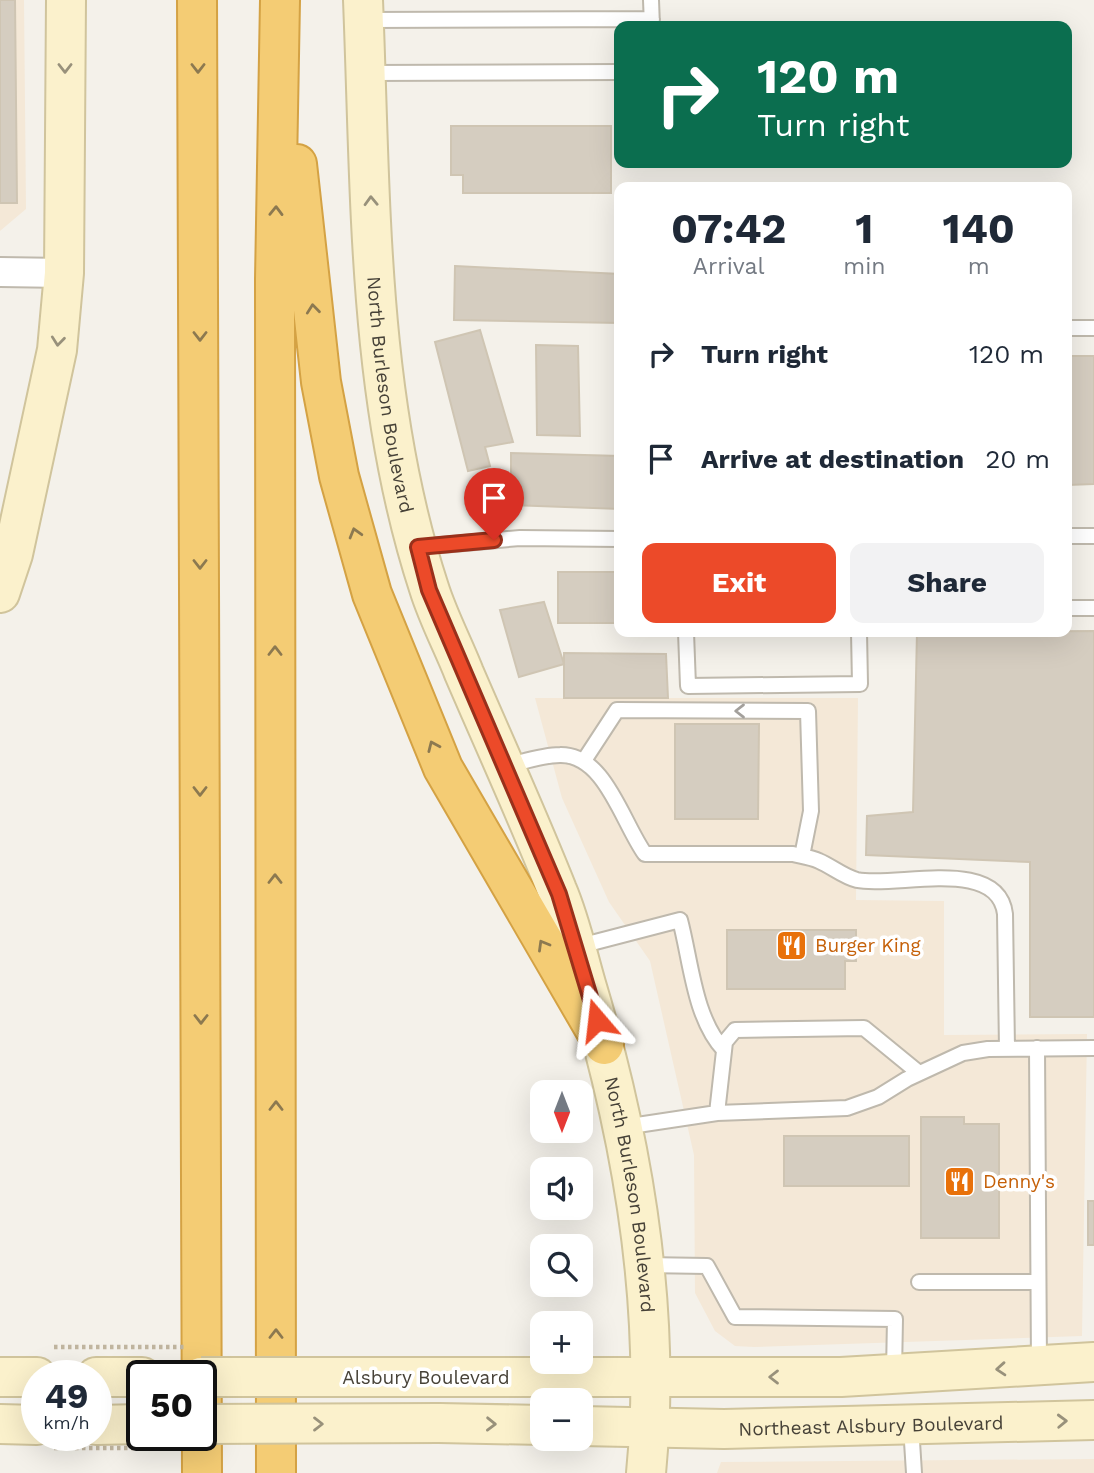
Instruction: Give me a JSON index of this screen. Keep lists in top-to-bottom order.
{
  "streets": {
    "main road": ["North Burleson Boulevard", "Alsbury Boulevard", "Northeast Alsbury Boulevard"]
  },
  "crossings": [
    ["North Burleson Boulevard", "Alsbury Boulevard"],
    ["North Burleson Boulevard", "Northeast Alsbury Boulevard"]
  ],
  "places": {
    "restaurant": ["Burger King", "Denny's"]
  },
  "north": "bottom",
  "page": {
    "turn": ["120 m", "Turn right"],
    "eta": [
      "07:42",
      "Arrival",
      "1",
      "min",
      "140",
      "m"
    ],
    "list": [
      {
        "name": "Turn right",
        "value": "120 m"
      },
      {
        "name": "Arrive at destination",
        "value": "20 m"
      }
    ],
    "buttons": ["Exit", "Share"],
    "map_buttons": ["+", "−"],
    "speed": "49 km/h",
    "limit": "50"
  }
}
